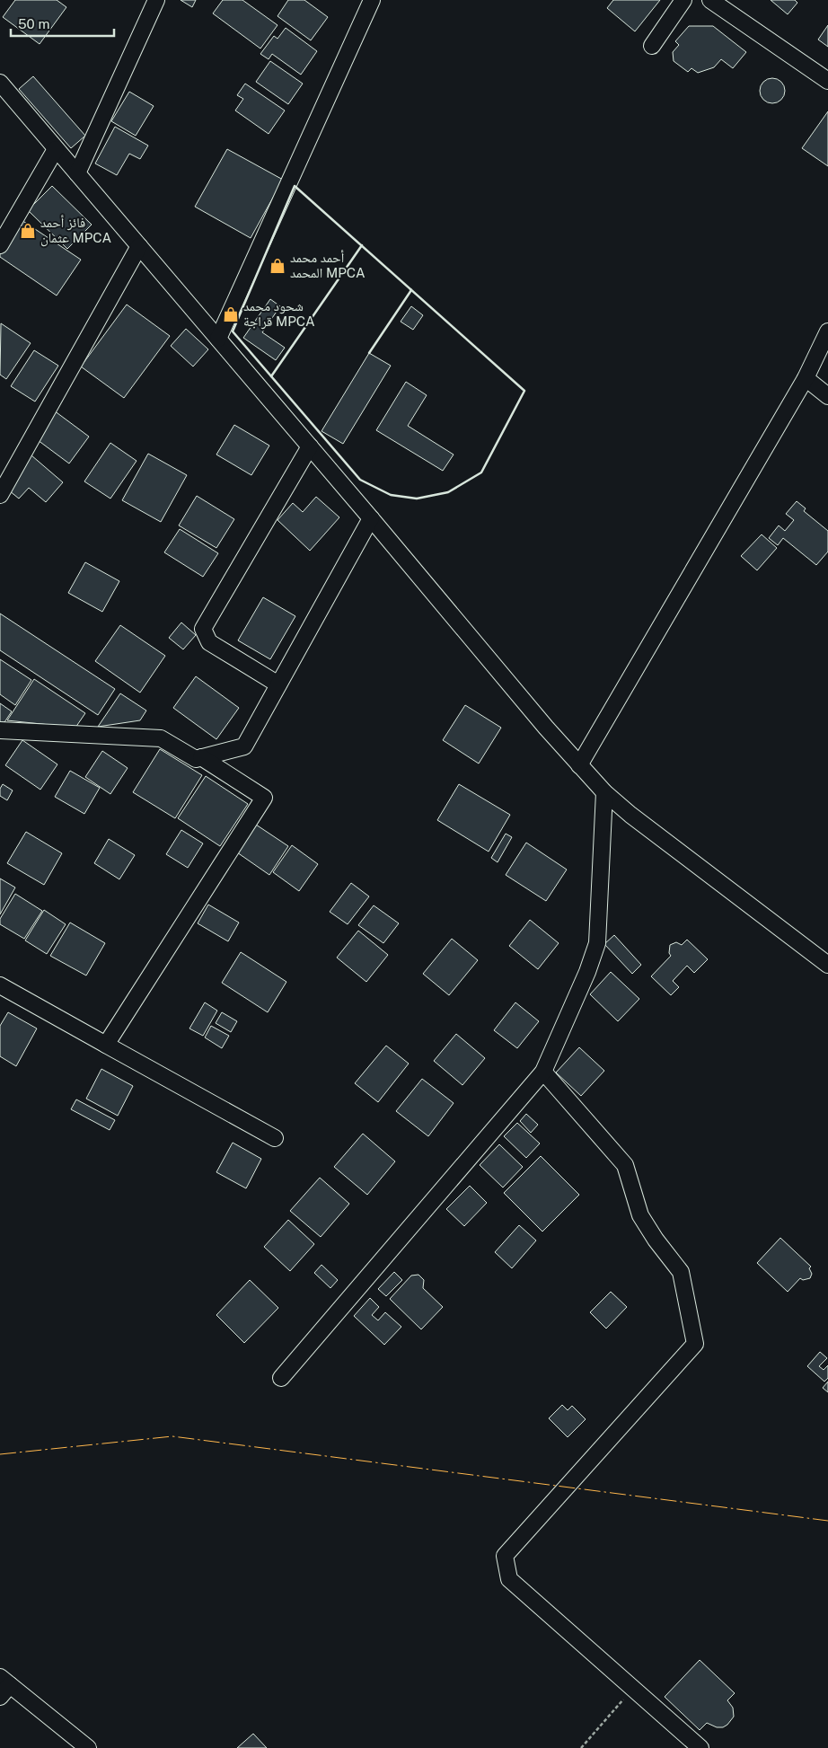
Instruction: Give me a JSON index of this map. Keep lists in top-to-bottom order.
{
  "places": {
    "shop": ["فائز أحمد عثمان MPCA", "أحمد محمد المحمد MPCA", "شحود محمد قراجة MPCA"]
  },
  "scale_bar": "50 m"
}
